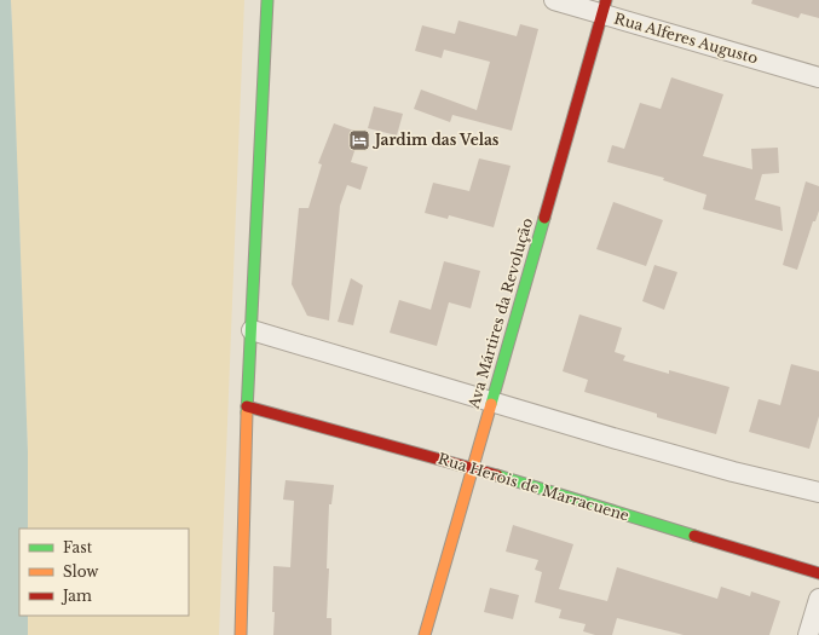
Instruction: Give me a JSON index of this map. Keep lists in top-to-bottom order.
{
  "streets": {
    "street": ["Rua Alferes Augusto", "Ava Mártires da Revolução", "Rua Herois de Marracuene"]
  },
  "crossings": [
    ["Rua Alferes Augusto", "Ava Mártires da Revolução"],
    ["Ava Mártires da Revolução", "Rua Herois de Marracuene"]
  ],
  "places": {
    "hotel": ["Jardim das Velas"]
  },
  "legend": ["Fast", "Slow", "Jam"]
}
